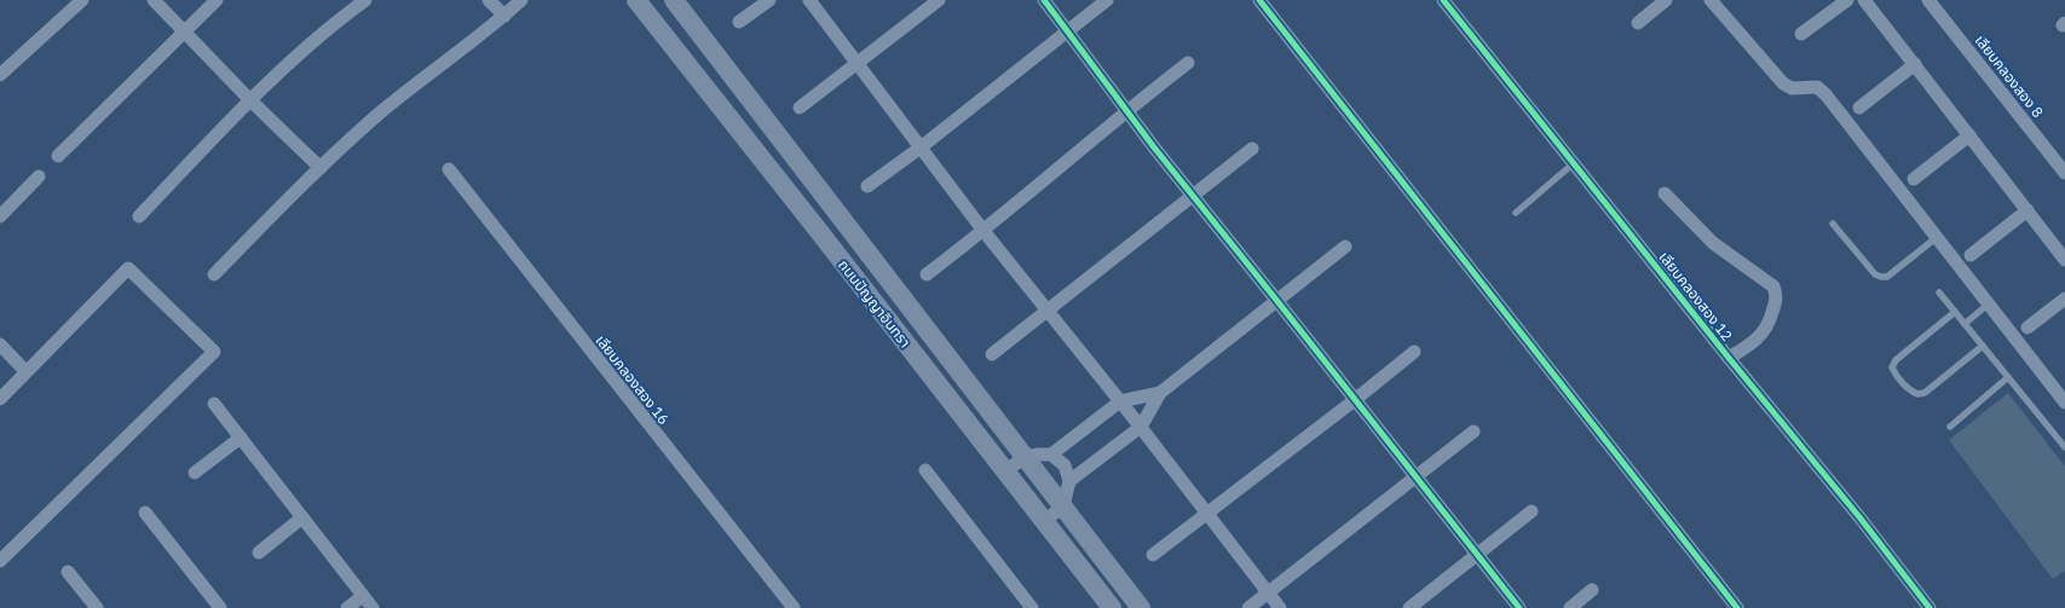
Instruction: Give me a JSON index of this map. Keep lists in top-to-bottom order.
{
  "streets": {
    "street": [
      "เลียบคลองสอง 8",
      "เลียบคลองสอง 12",
      "ถนนปัญญาอินทรา",
      "เลียบคลองสอง 16"
    ]
  }
}
